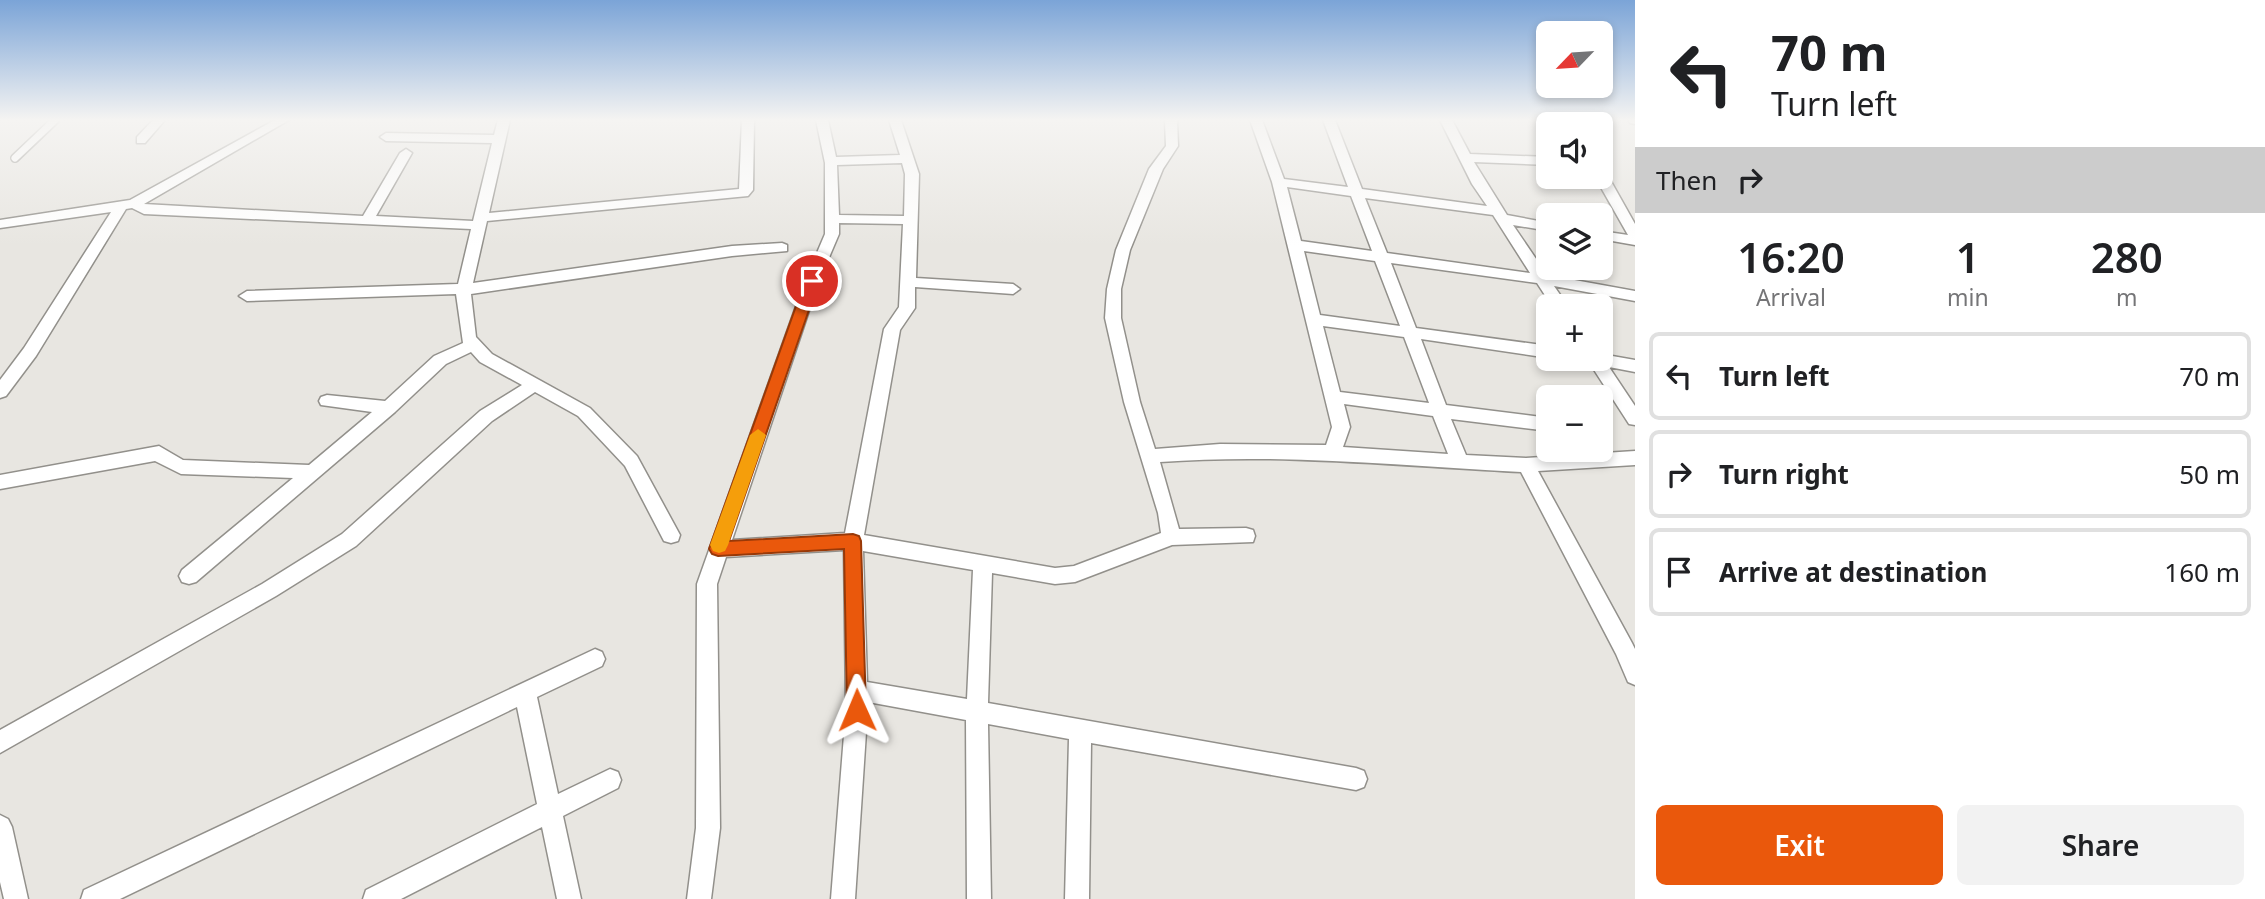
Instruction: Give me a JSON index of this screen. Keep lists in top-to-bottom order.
{
  "north": "bottom left",
  "page": {
    "turn": ["70 m", "Turn left"],
    "map_buttons": ["+", "−"],
    "then": "Then",
    "eta": [
      "16:20",
      "Arrival",
      "1",
      "min",
      "280",
      "m"
    ],
    "list": [
      {
        "name": "Turn left",
        "value": "70 m"
      },
      {
        "name": "Turn right",
        "value": "50 m"
      },
      {
        "name": "Arrive at destination",
        "value": "160 m"
      }
    ],
    "buttons": ["Exit", "Share"]
  }
}
